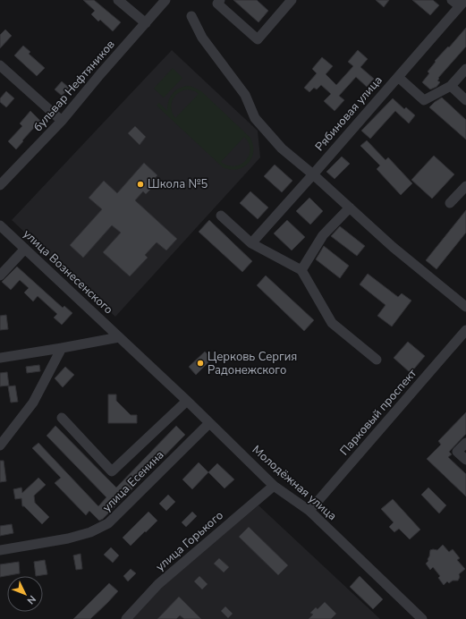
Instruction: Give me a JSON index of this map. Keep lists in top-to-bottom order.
{
  "streets": {
    "street": [
      "бульвар Нефтяников",
      "Рябиновая улица",
      "улица Вознесенского",
      "Парковый проспект",
      "улица Есенина",
      "Молодёжная улица",
      "улица Горького"
    ]
  },
  "crossings": [
    ["улица Вознесенского", "Молодёжная улица"],
    ["Парковый проспект", "Молодёжная улица"],
    ["улица Есенина", "Молодёжная улица"],
    ["Молодёжная улица", "улица Горького"]
  ],
  "places": ["Школа №5", "Церковь Сергия Радонежского"],
  "north": "bottom right"
}
